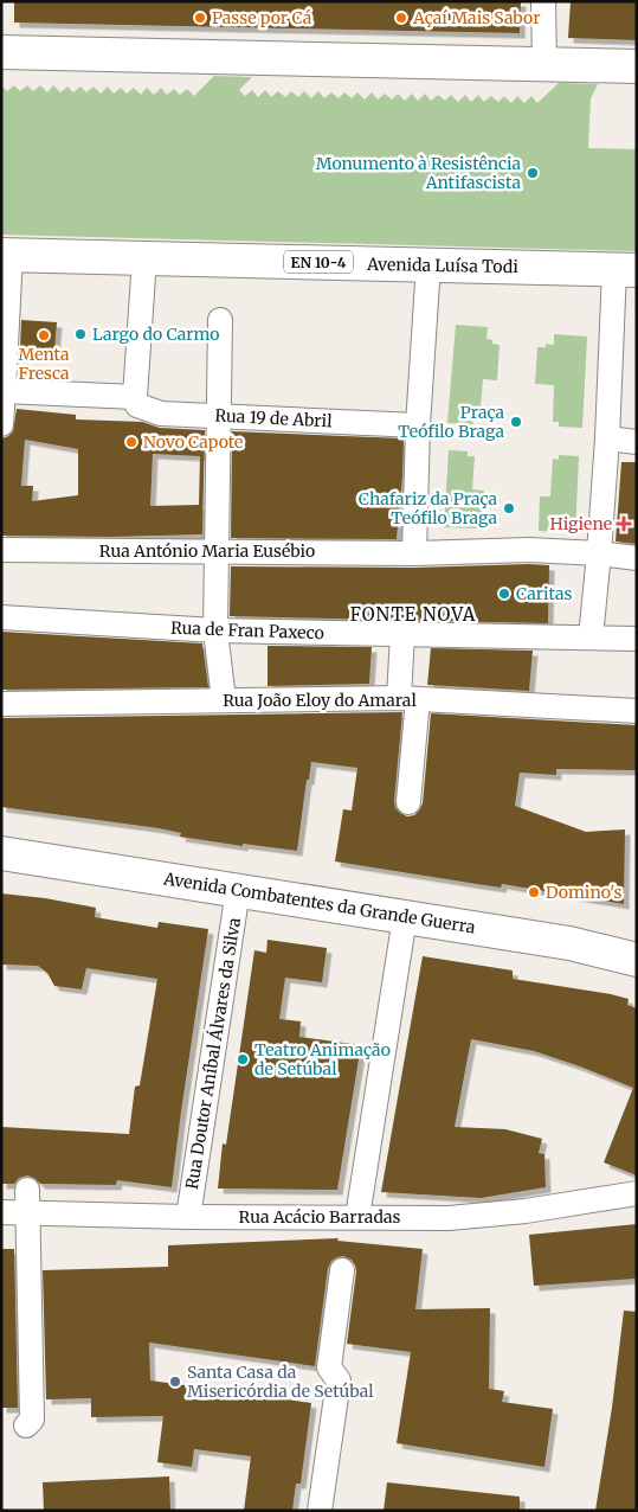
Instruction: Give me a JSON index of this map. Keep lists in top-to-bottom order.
{
  "streets": {
    "main road": ["EN 10-4", "Avenida Luísa Todi", "Avenida Combatentes da Grande Guerra"],
    "street": [
      "Rua 19 de Abril",
      "Rua António Maria Eusébio",
      "Rua de Fran Paxeco",
      "Rua João Eloy do Amaral",
      "Rua Doutor Aníbal Álvares da Silva",
      "Rua Acácio Barradas"
    ]
  },
  "crossings": [
    ["Avenida Combatentes da Grande Guerra", "Rua Doutor Aníbal Álvares da Silva"],
    ["Rua Doutor Aníbal Álvares da Silva", "Rua Acácio Barradas"]
  ],
  "districts": ["FONTE NOVA"],
  "places": {
    "other": [
      "Passe por Cá",
      "Açaí Mais Sabor",
      "Monumento à Resistência Antifascista",
      "Largo do Carmo",
      "Menta Fresca",
      "Praça Teófilo Braga",
      "Novo Capote",
      "Chafariz da Praça Teófilo Braga",
      "Caritas",
      "Domino's",
      "Teatro Animação de Setúbal",
      "Santa Casa da Misericórdia de Setúbal"
    ],
    "health": ["Higiene"]
  }
}
